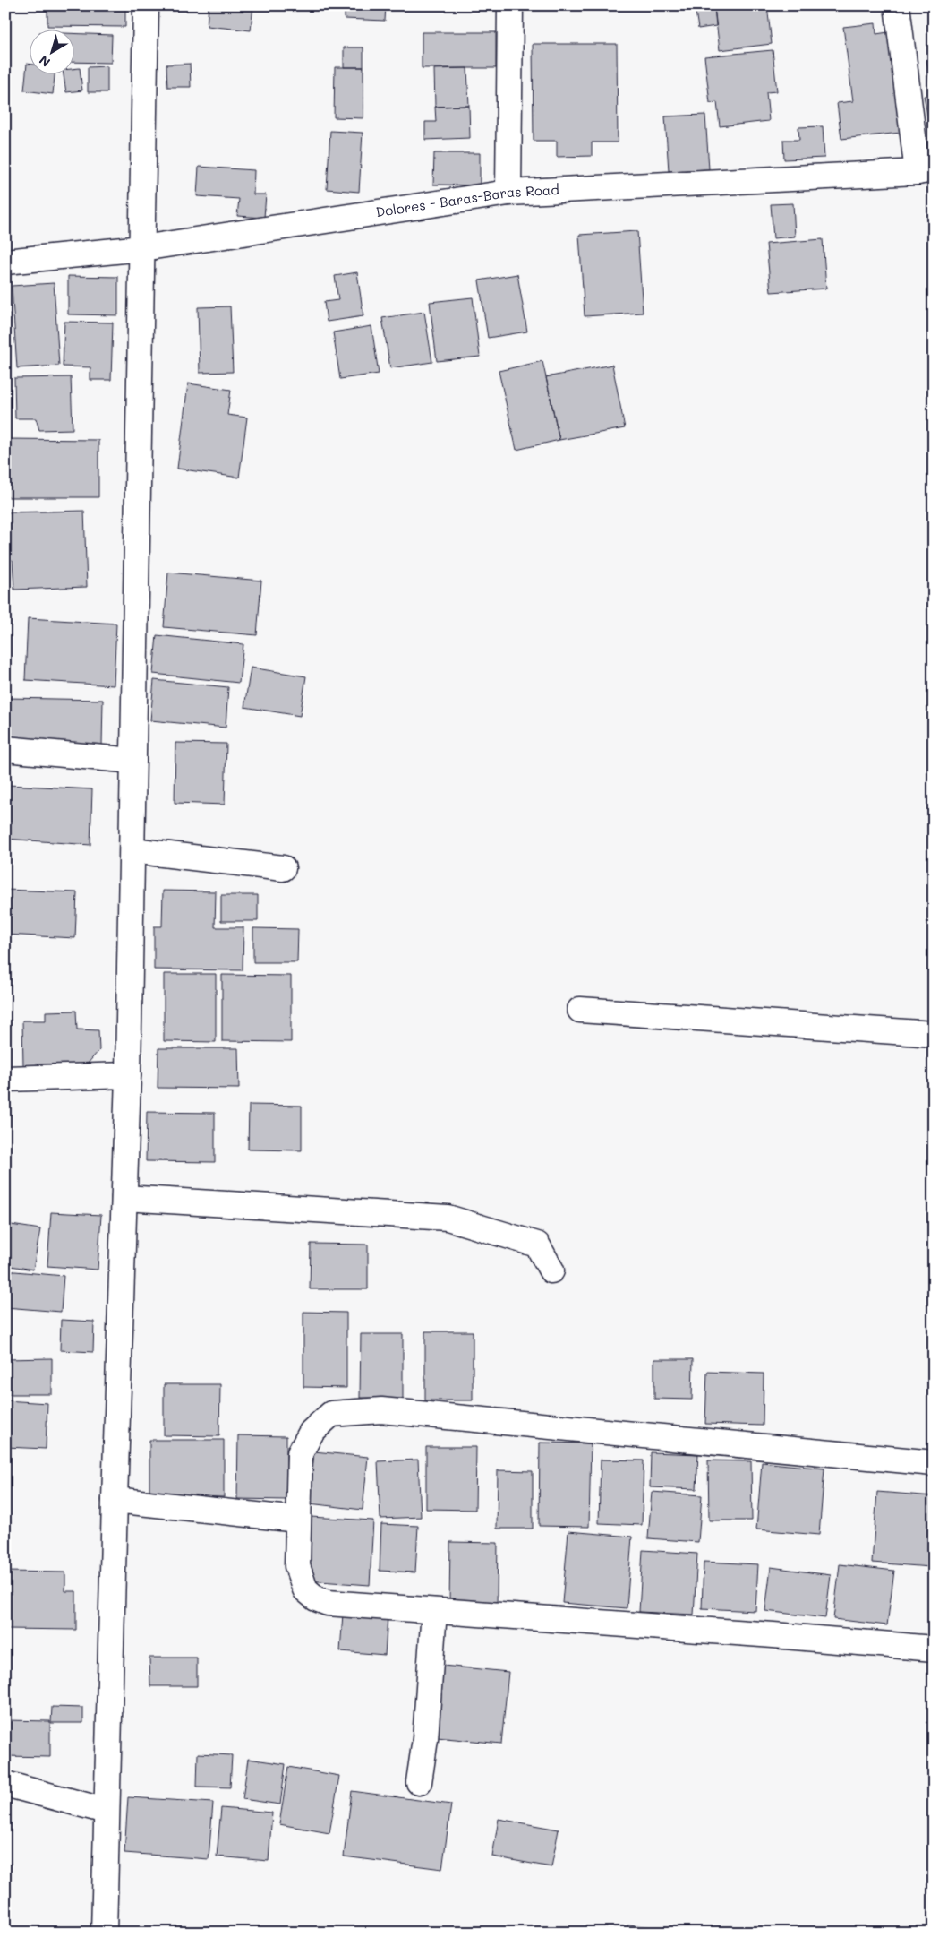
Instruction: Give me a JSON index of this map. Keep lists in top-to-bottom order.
{
  "streets": {
    "street": ["Dolores - Baras-Baras Road"]
  },
  "north": "bottom left"
}
